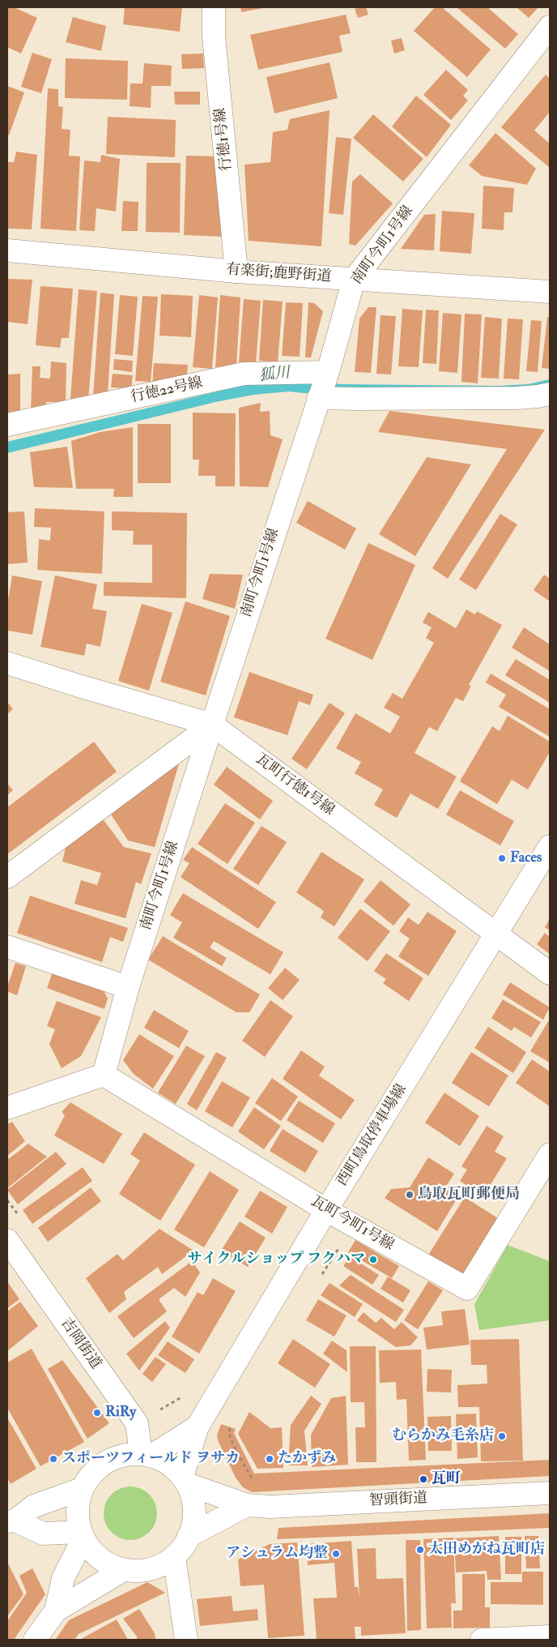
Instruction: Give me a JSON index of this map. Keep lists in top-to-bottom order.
{
  "streets": {
    "street": [
      "行徳1号線",
      "南町今町1号線",
      "有楽街;鹿野街道",
      "行徳22号線",
      "瓦町行徳1号線",
      "西町鳥取停車場線",
      "瓦町今町1号線",
      "吉岡街道",
      "智頭街道"
    ]
  },
  "crossings": [
    ["行徳1号線", "有楽街;鹿野街道"],
    ["南町今町1号線", "有楽街;鹿野街道"],
    ["南町今町1号線", "行徳22号線"],
    ["南町今町1号線", "瓦町行徳1号線"],
    ["南町今町1号線", "瓦町今町1号線"],
    ["瓦町行徳1号線", "西町鳥取停車場線"],
    ["西町鳥取停車場線", "瓦町今町1号線"],
    ["西町鳥取停車場線", "吉岡街道"],
    ["西町鳥取停車場線", "智頭街道"],
    ["吉岡街道", "智頭街道"]
  ],
  "water": ["狐川"],
  "places": [
    "Faces",
    "鳥取瓦町郵便局",
    "サイクルショップ フクハマ",
    "RiRy",
    "むらかみ毛糸店",
    "スポーツフィールド ヲサカ",
    "たかずみ",
    "瓦町",
    "太田めがね瓦町店",
    "アシュラム均整"
  ]
}
